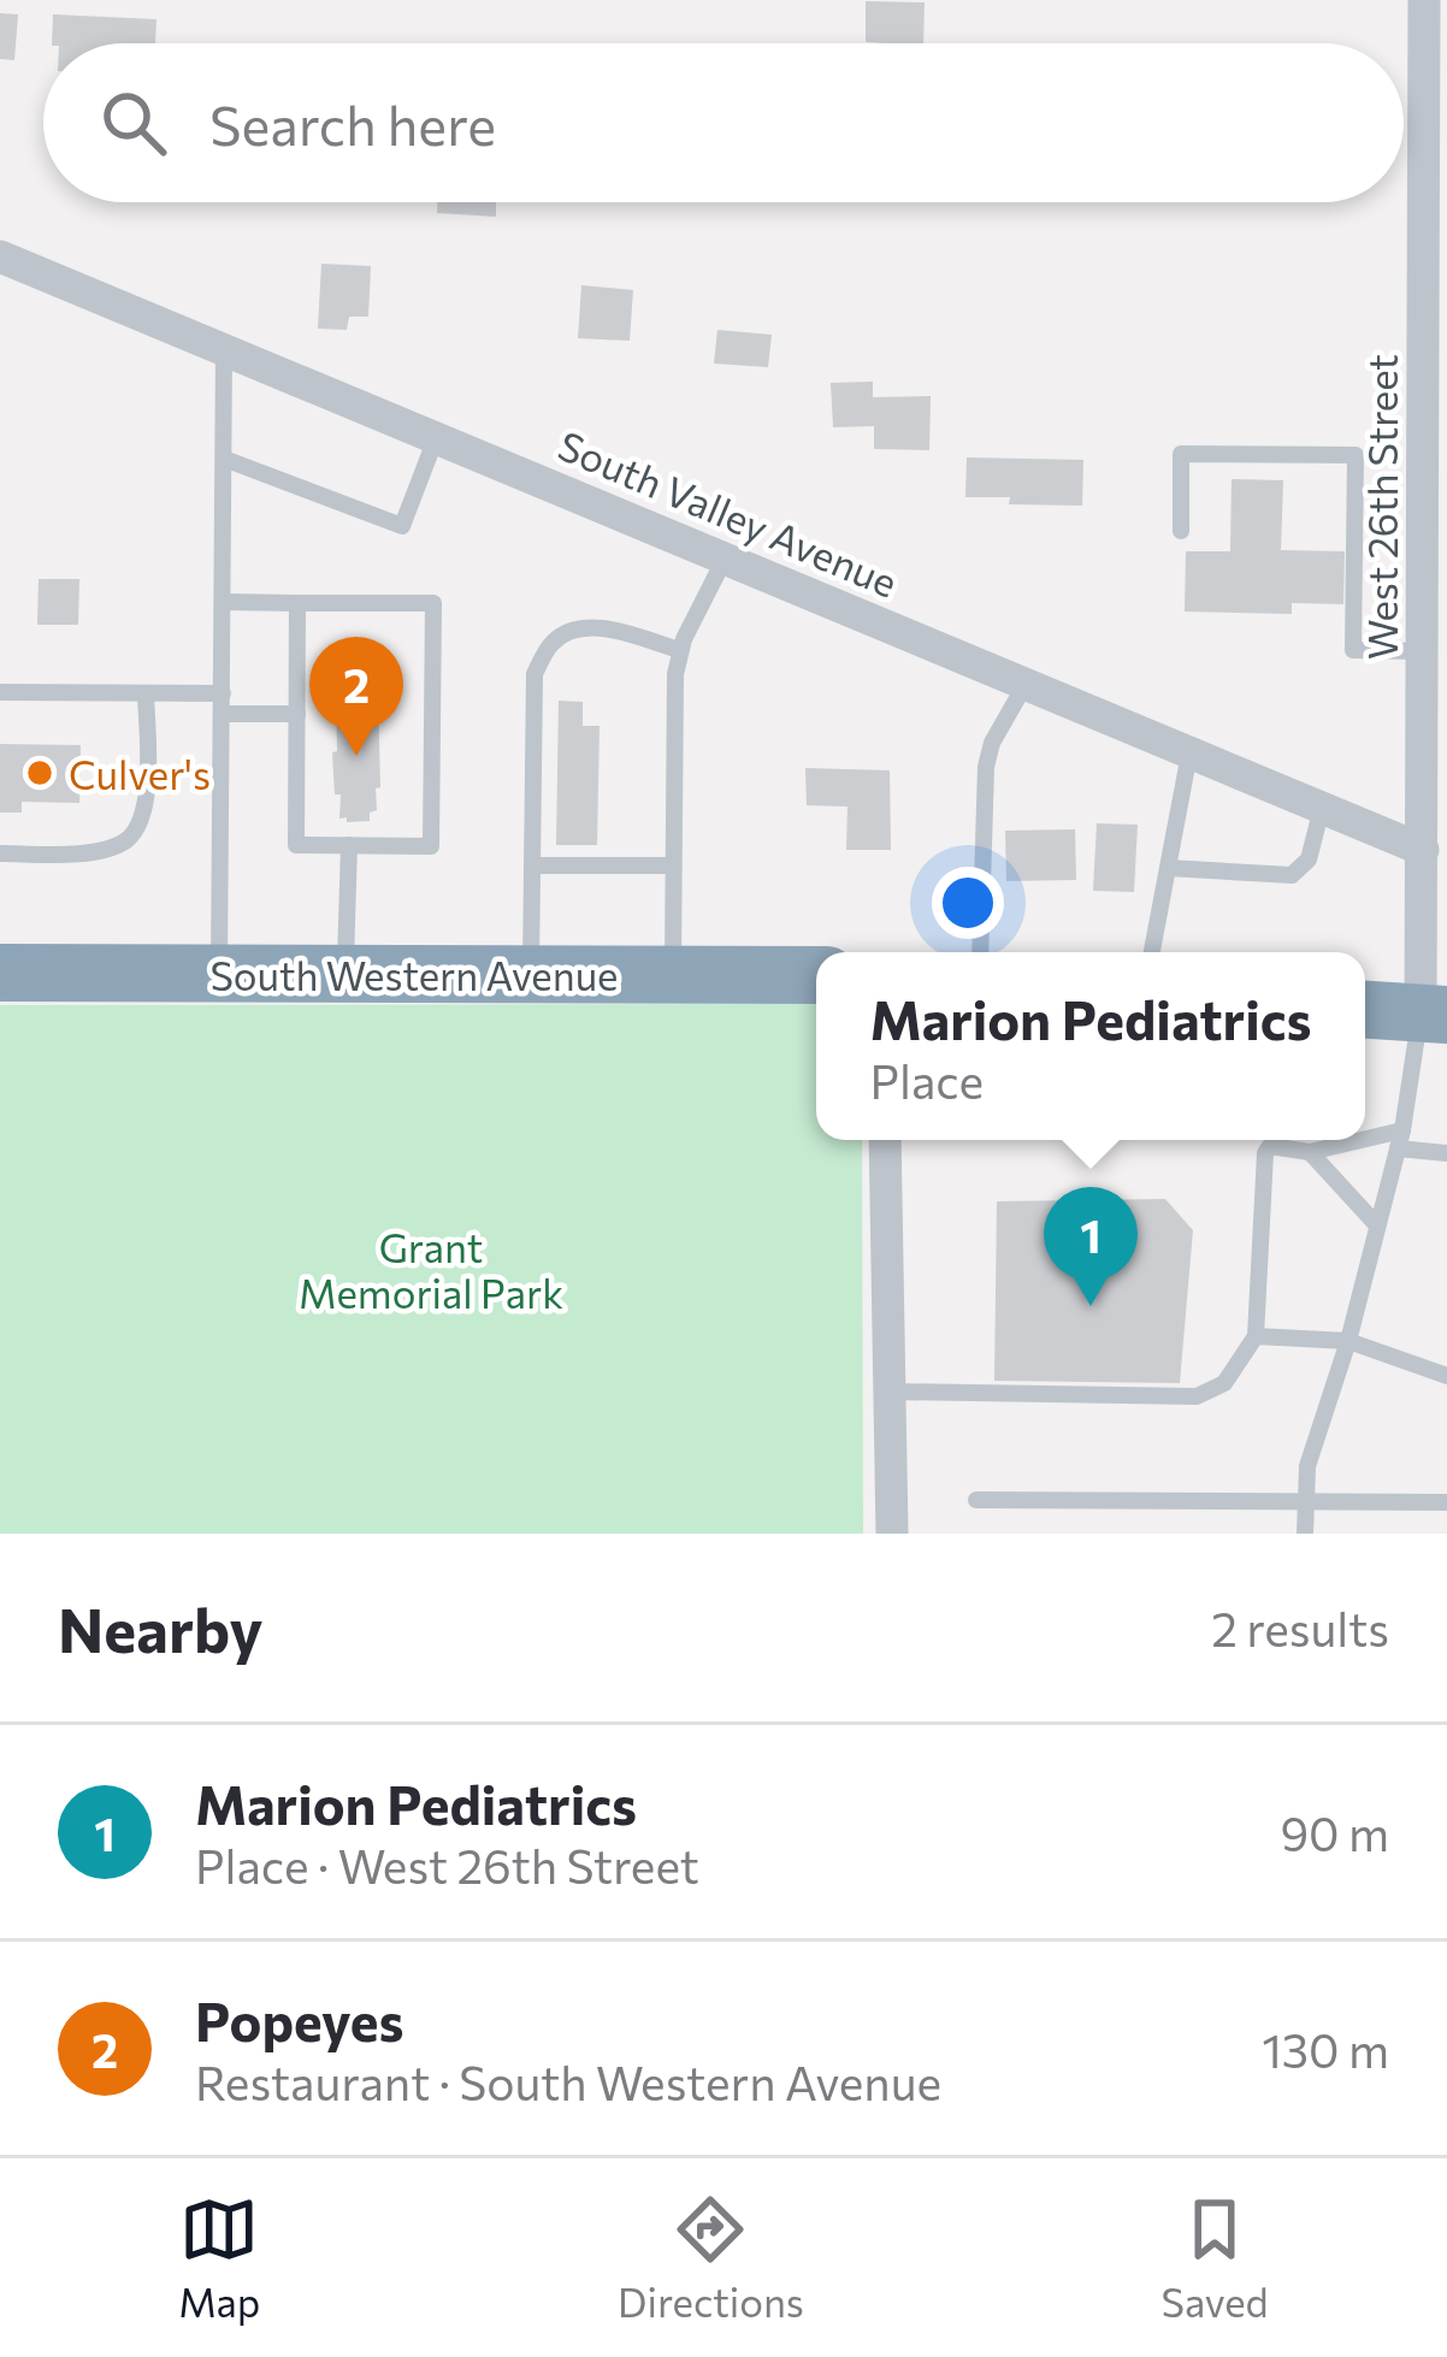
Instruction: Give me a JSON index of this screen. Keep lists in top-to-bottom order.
{
  "streets": {
    "highway": ["South Western Avenue"],
    "street": ["West 26th Street", "South Valley Avenue"]
  },
  "crossings": [
    ["West 26th Street", "South Valley Avenue"]
  ],
  "parks": ["Grant Memorial Park"],
  "places": ["Culver's"],
  "page": {
    "search": "Search here",
    "pins": ["2", "1"],
    "popup": ["Marion Pediatrics", "Place"],
    "heading": ["Nearby", "2 results"],
    "list": [
      {
        "mark": "1",
        "name": "Marion Pediatrics",
        "note": "Place · West 26th Street",
        "value": "90 m"
      },
      {
        "mark": "2",
        "name": "Popeyes",
        "note": "Restaurant · South Western Avenue",
        "value": "130 m"
      }
    ],
    "nav": ["Map", "Directions", "Saved"]
  }
}
